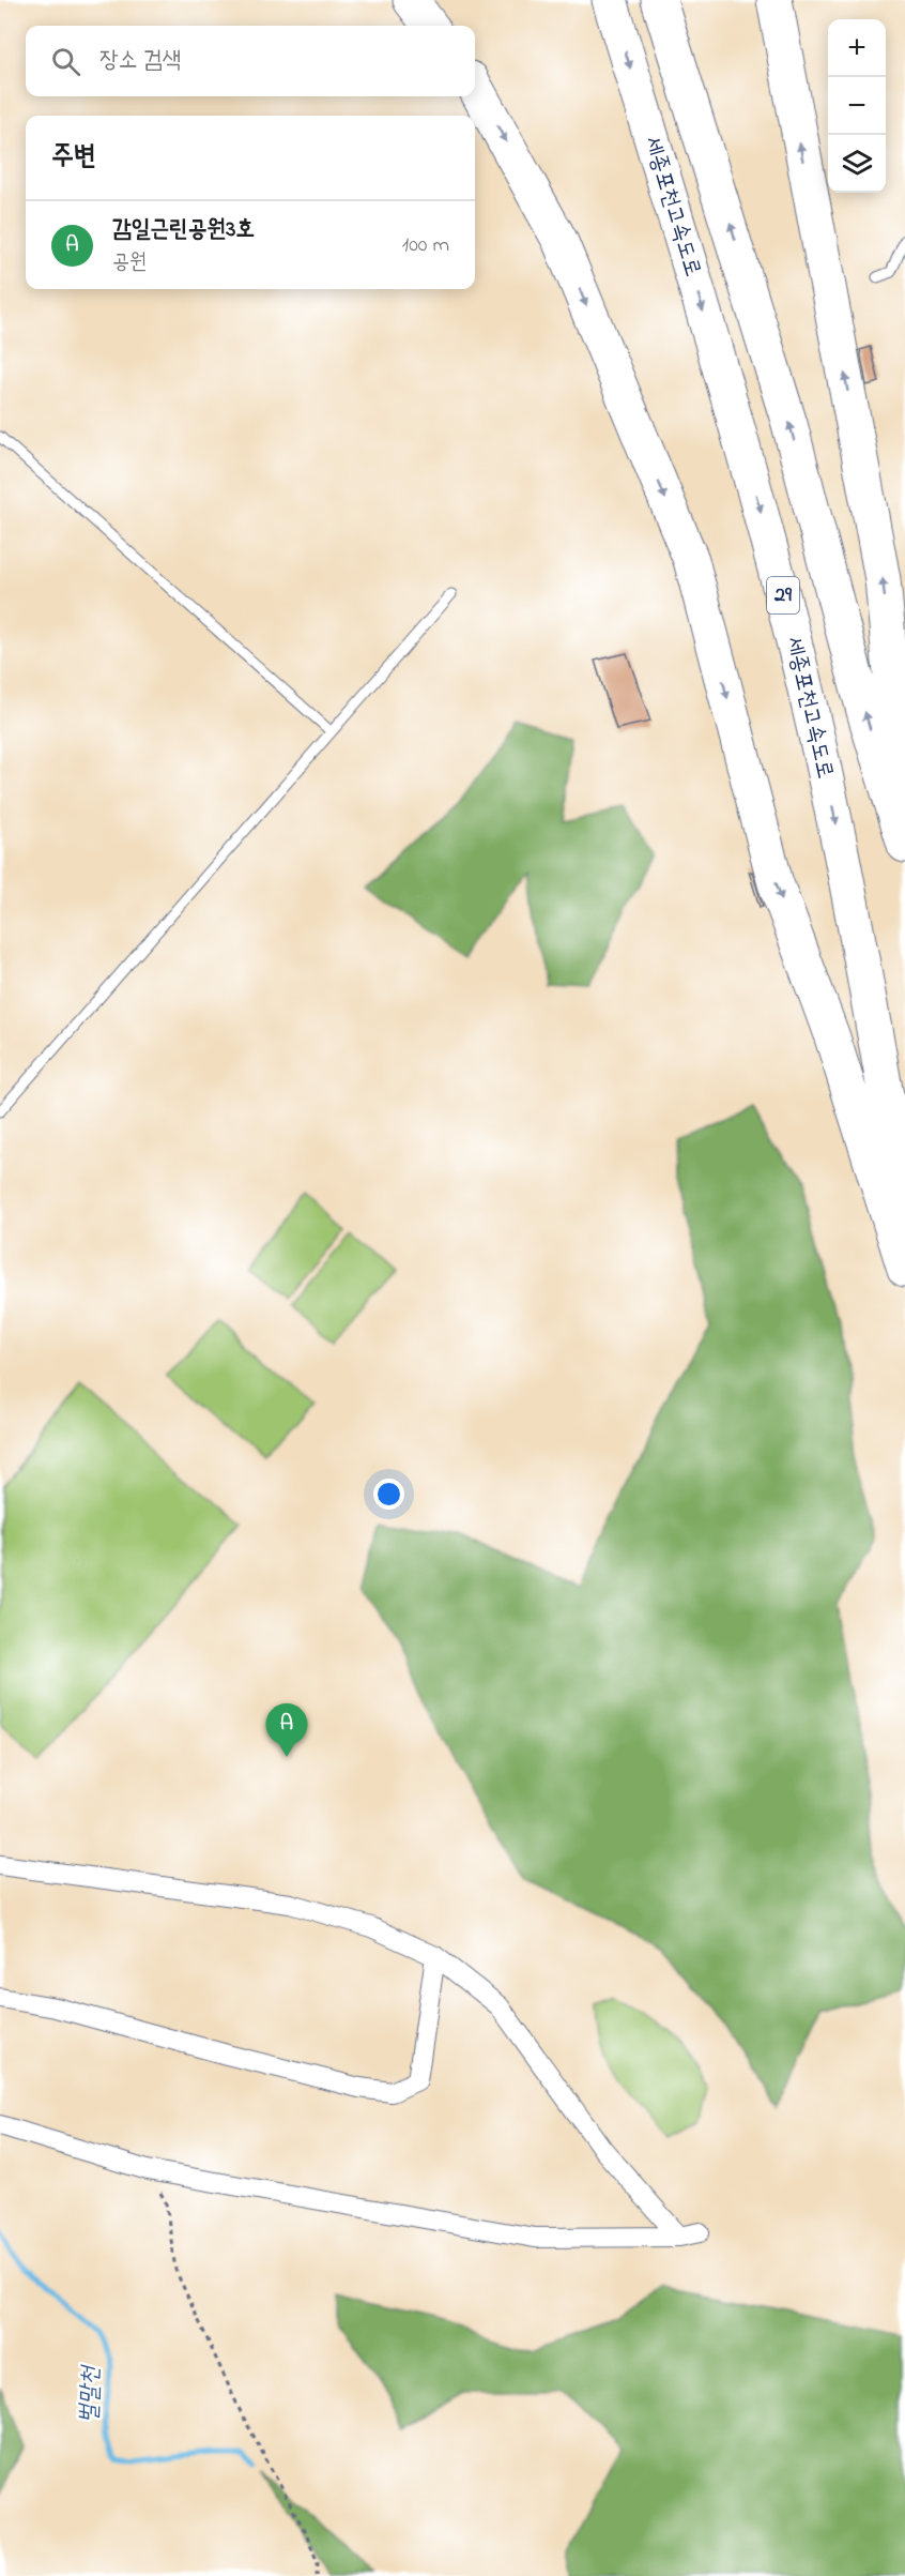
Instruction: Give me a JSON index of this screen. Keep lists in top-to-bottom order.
{
  "streets": {
    "highway": ["세종포천고속도로", "29"]
  },
  "water": ["벌말천"],
  "page": {
    "map_buttons": ["+", "−"],
    "search": "장소 검색",
    "heading": "주변",
    "list": [
      {
        "mark": "A",
        "name": "감일근린공원3호",
        "note": "공원",
        "value": "100 m"
      }
    ],
    "pins": "A"
  }
}
